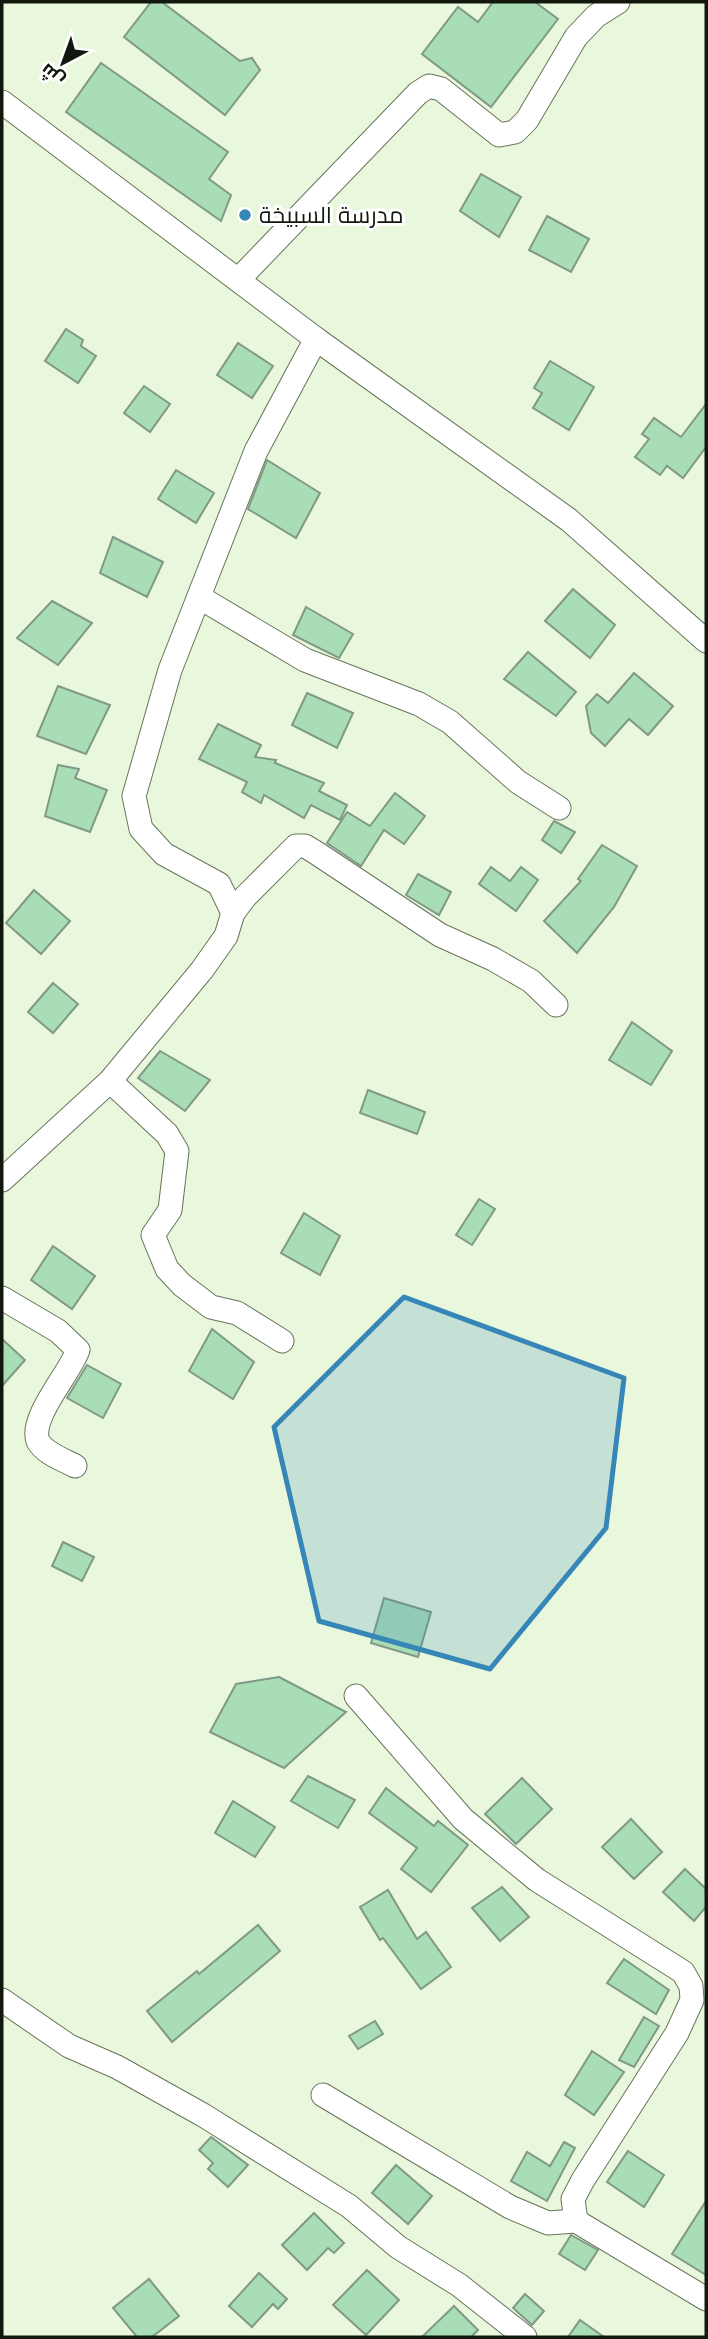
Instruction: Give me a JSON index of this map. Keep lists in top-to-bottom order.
{
  "places": ["مدرسة السبيخة"],
  "north": "bottom left"
}
